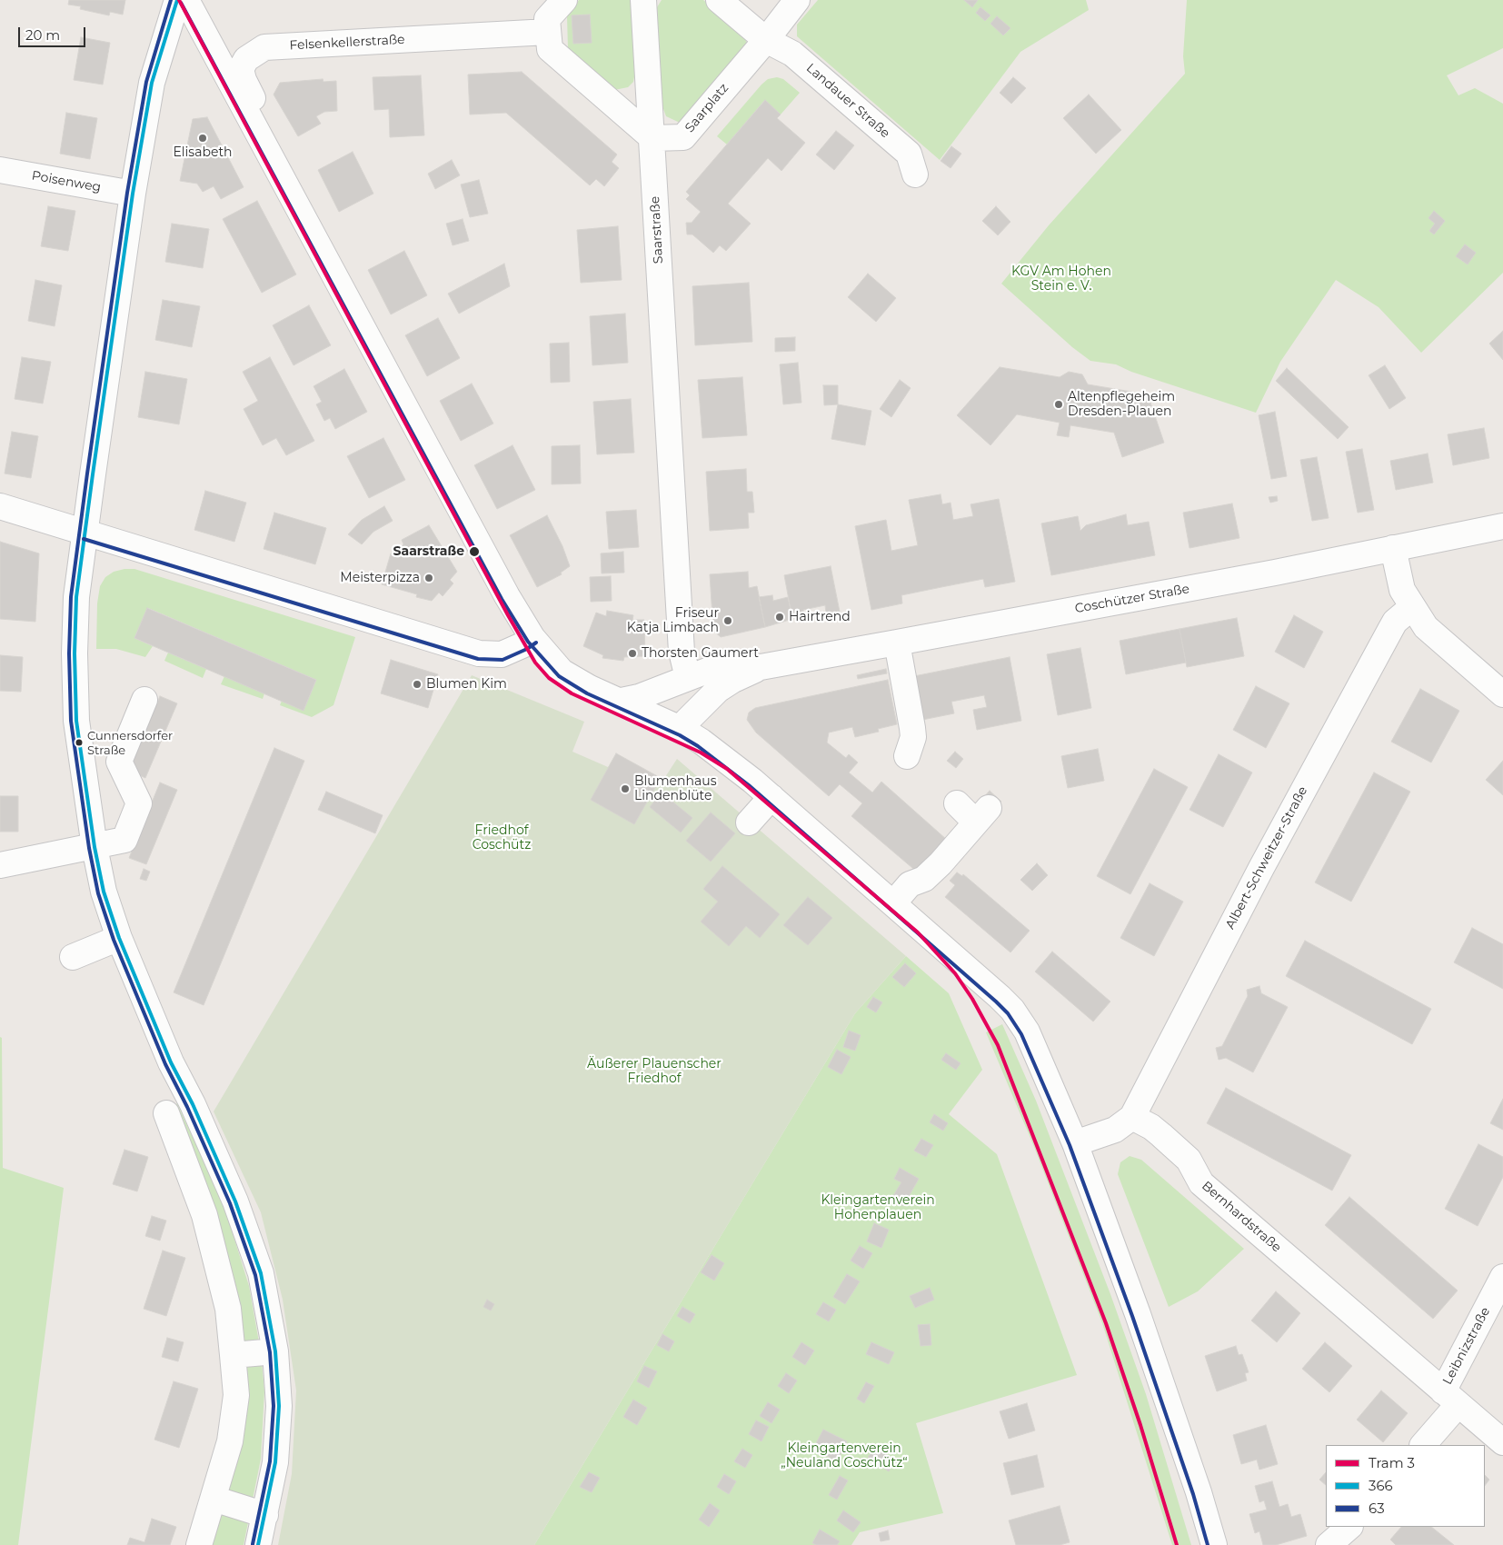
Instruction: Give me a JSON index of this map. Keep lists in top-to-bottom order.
{
  "streets": {
    "street": [
      "Felsenkellerstraße",
      "Landauer Straße",
      "Saarplatz",
      "Poisenweg",
      "Saarstraße",
      "Coschützer Straße",
      "Albert-Schweitzer-Straße",
      "Bernhardstraße",
      "Leibnizstraße"
    ]
  },
  "crossings": [
    ["Landauer Straße", "Saarplatz"],
    ["Saarplatz", "Saarstraße"],
    ["Saarstraße", "Coschützer Straße"],
    ["Albert-Schweitzer-Straße", "Bernhardstraße"],
    ["Bernhardstraße", "Leibnizstraße"]
  ],
  "parks": [
    "KGV Am Hohen Stein e. V.",
    "Friedhof Coschütz",
    "Äußerer Plauenscher Friedhof",
    "Kleingartenverein Hohenplauen",
    "Kleingartenverein „Neuland Coschütz“"
  ],
  "places": [
    "Elisabeth",
    "Altenpflegeheim Dresden-Plauen",
    "Saarstraße",
    "Meisterpizza",
    "Hairtrend",
    "Friseur Katja Limbach",
    "Thorsten Gaumert",
    "Blumen Kim",
    "Cunnersdorfer Straße",
    "Blumenhaus Lindenblüte"
  ],
  "lines": ["tram line 3", "transit line 366", "transit line 63"],
  "legend": ["Tram 3", "366", "63"],
  "scale_bar": "20 m"
}
